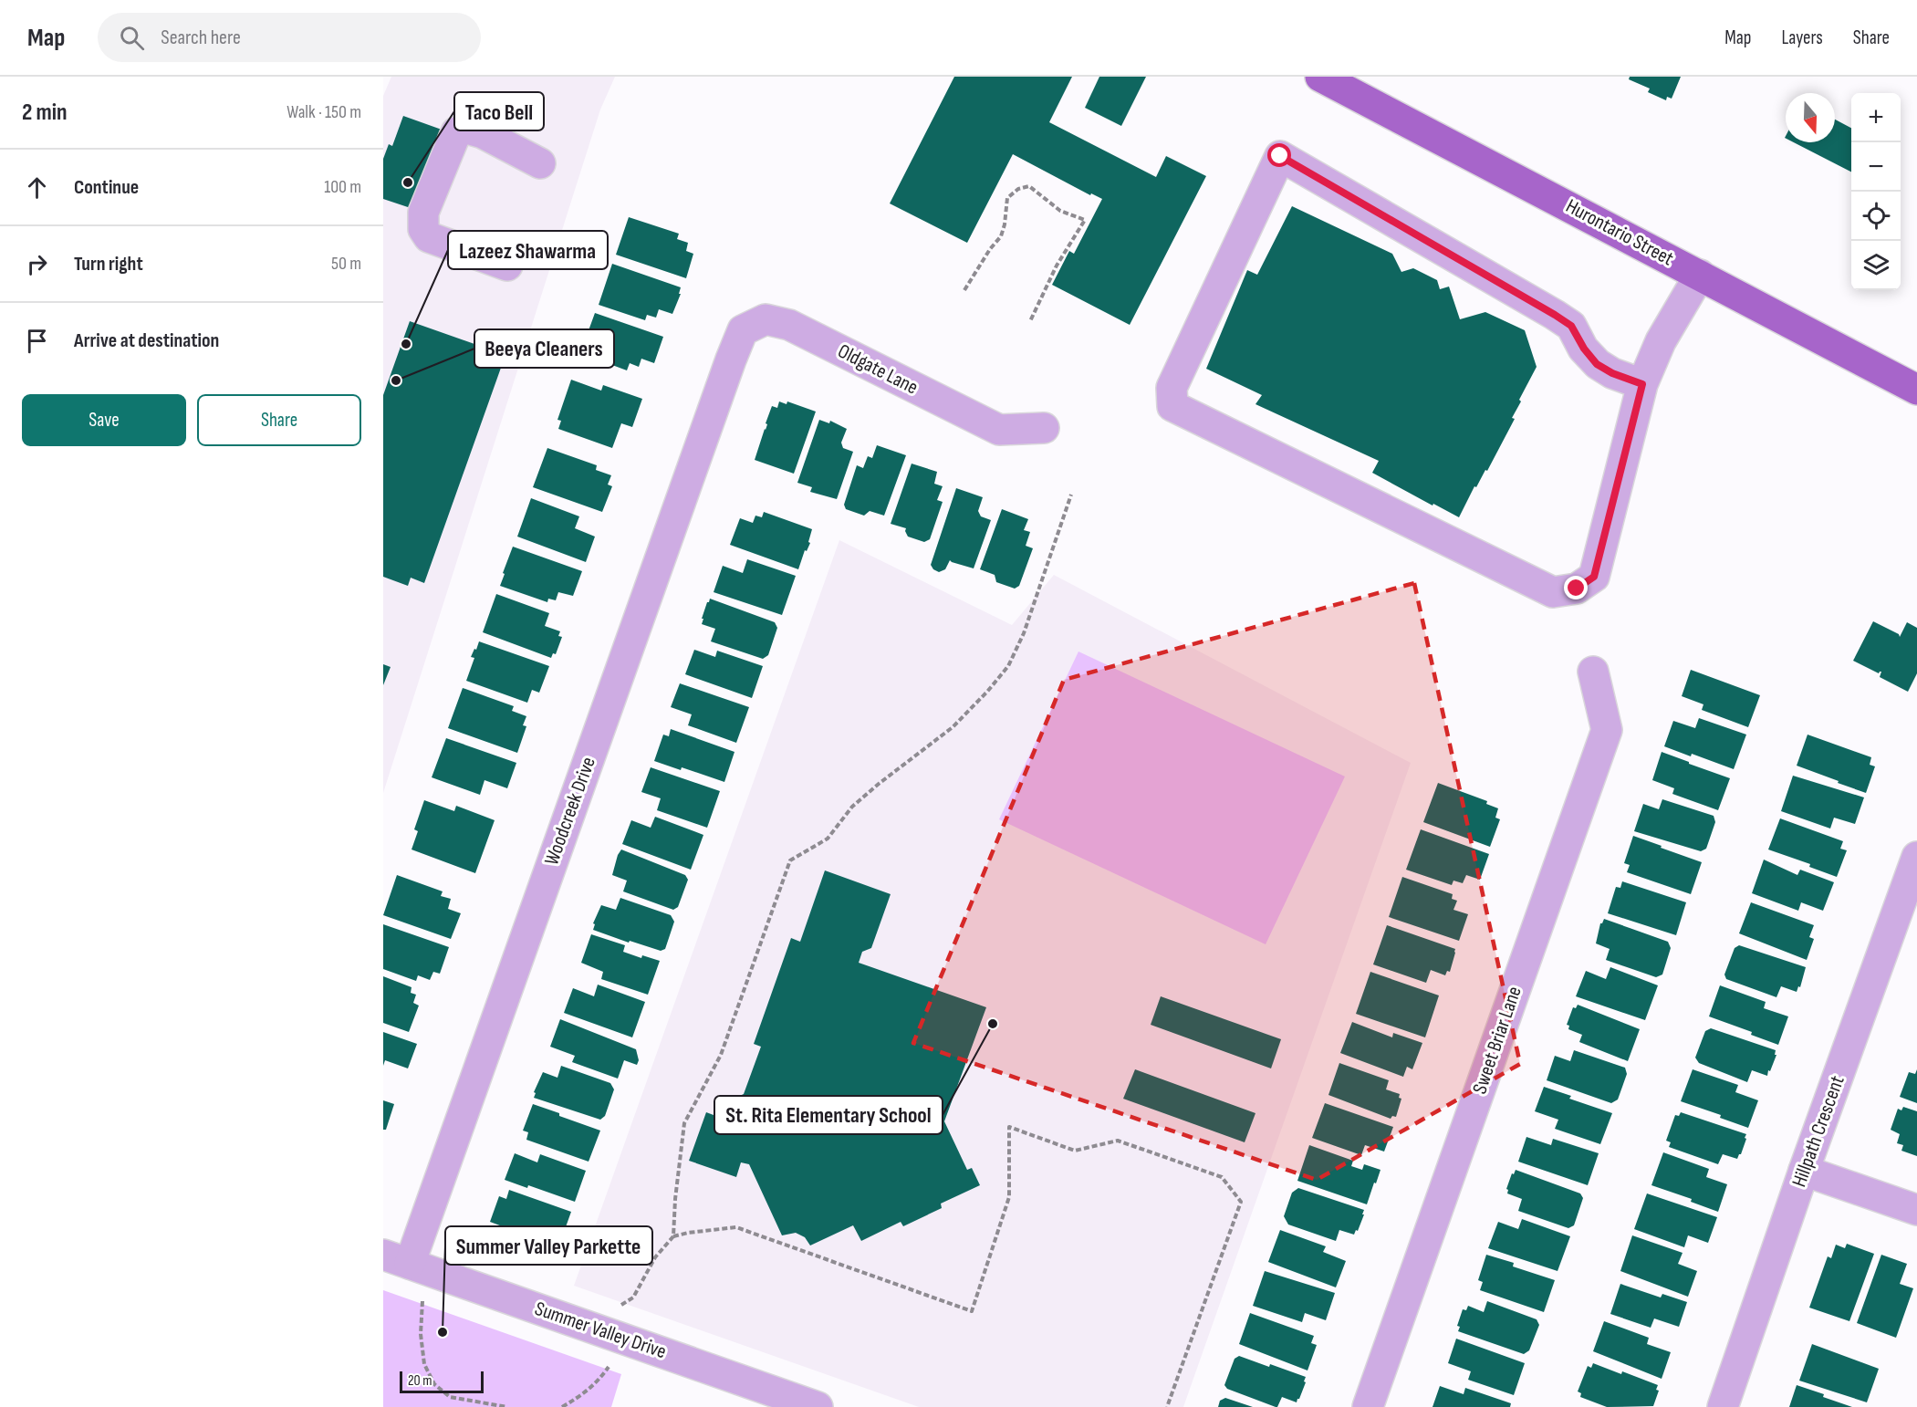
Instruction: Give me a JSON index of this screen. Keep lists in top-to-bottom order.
{
  "streets": {
    "main road": ["Hurontario Street"],
    "street": [
      "Oldgate Lane",
      "Woodcreek Drive",
      "Sweet Briar Lane",
      "Hillpath Crescent",
      "Summer Valley Drive"
    ]
  },
  "crossings": [
    ["Oldgate Lane", "Woodcreek Drive"],
    ["Woodcreek Drive", "Summer Valley Drive"]
  ],
  "places": [
    "Taco Bell",
    "Lazeez Shawarma",
    "Beeya Cleaners",
    "St. Rita Elementary School",
    "Summer Valley Parkette"
  ],
  "scale_bar": "20 m",
  "north": "bottom",
  "page": {
    "header": "Map",
    "search": "Search here",
    "nav": ["Map", "Layers", "Share"],
    "heading": ["2 min", "Walk · 150 m"],
    "map_buttons": ["+", "−"],
    "list": [
      ["Continue", "100 m"],
      ["Turn right", "50 m"],
      "Arrive at destination"
    ],
    "buttons": ["Save", "Share"],
    "scale": "20 m"
  }
}
